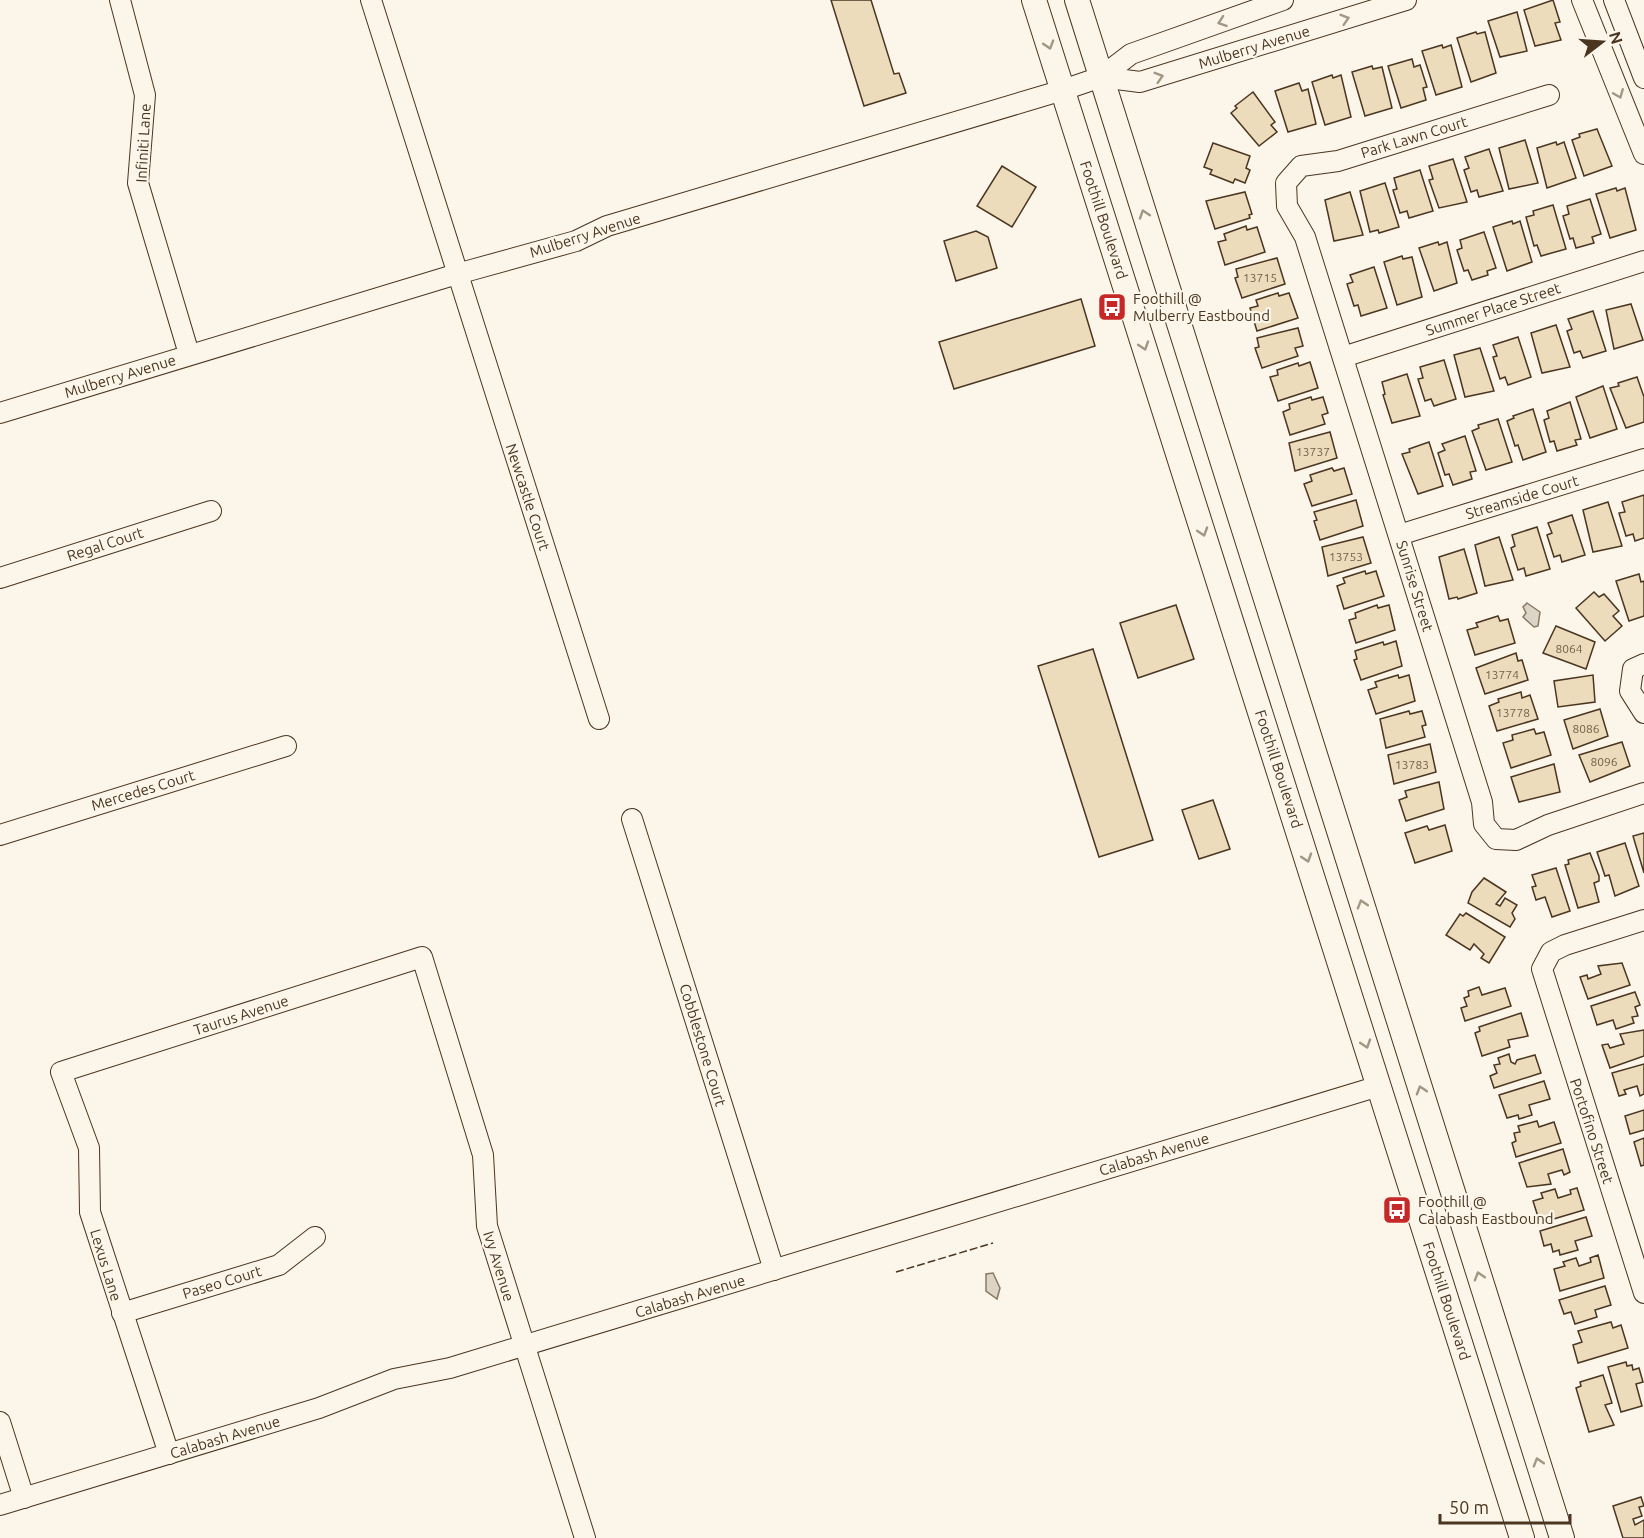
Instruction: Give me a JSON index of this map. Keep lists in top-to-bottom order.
{
  "streets": {
    "main road": ["Foothill Boulevard"],
    "street": [
      "Mulberry Avenue",
      "Park Lawn Court",
      "Infiniti Lane",
      "Summer Place Street",
      "Newcastle Court",
      "Streamside Court",
      "Regal Court",
      "Sunrise Street",
      "Mercedes Court",
      "Taurus Avenue",
      "Cobblestone Court",
      "Portofino Street",
      "Calabash Avenue",
      "Lexus Lane",
      "Ivy Avenue",
      "Paseo Court"
    ]
  },
  "crossings": [
    ["Mulberry Avenue", "Infiniti Lane"],
    ["Mulberry Avenue", "Foothill Boulevard"],
    ["Mulberry Avenue", "Newcastle Court"],
    ["Park Lawn Court", "Sunrise Street"],
    ["Foothill Boulevard", "Calabash Avenue"],
    ["Summer Place Street", "Sunrise Street"],
    ["Streamside Court", "Sunrise Street"],
    ["Taurus Avenue", "Lexus Lane"],
    ["Taurus Avenue", "Ivy Avenue"],
    ["Cobblestone Court", "Calabash Avenue"],
    ["Calabash Avenue", "Lexus Lane"],
    ["Calabash Avenue", "Ivy Avenue"],
    ["Lexus Lane", "Paseo Court"]
  ],
  "places": {
    "bus stop": ["Foothill @ Mulberry Eastbound", "Foothill @ Calabash Eastbound"]
  },
  "house_numbers": [
    "13715",
    "13737",
    "13753",
    "8064",
    "13774",
    "13778",
    "8086",
    "8096",
    "13783"
  ],
  "scale_bar": "50 m",
  "north": "right"
}
